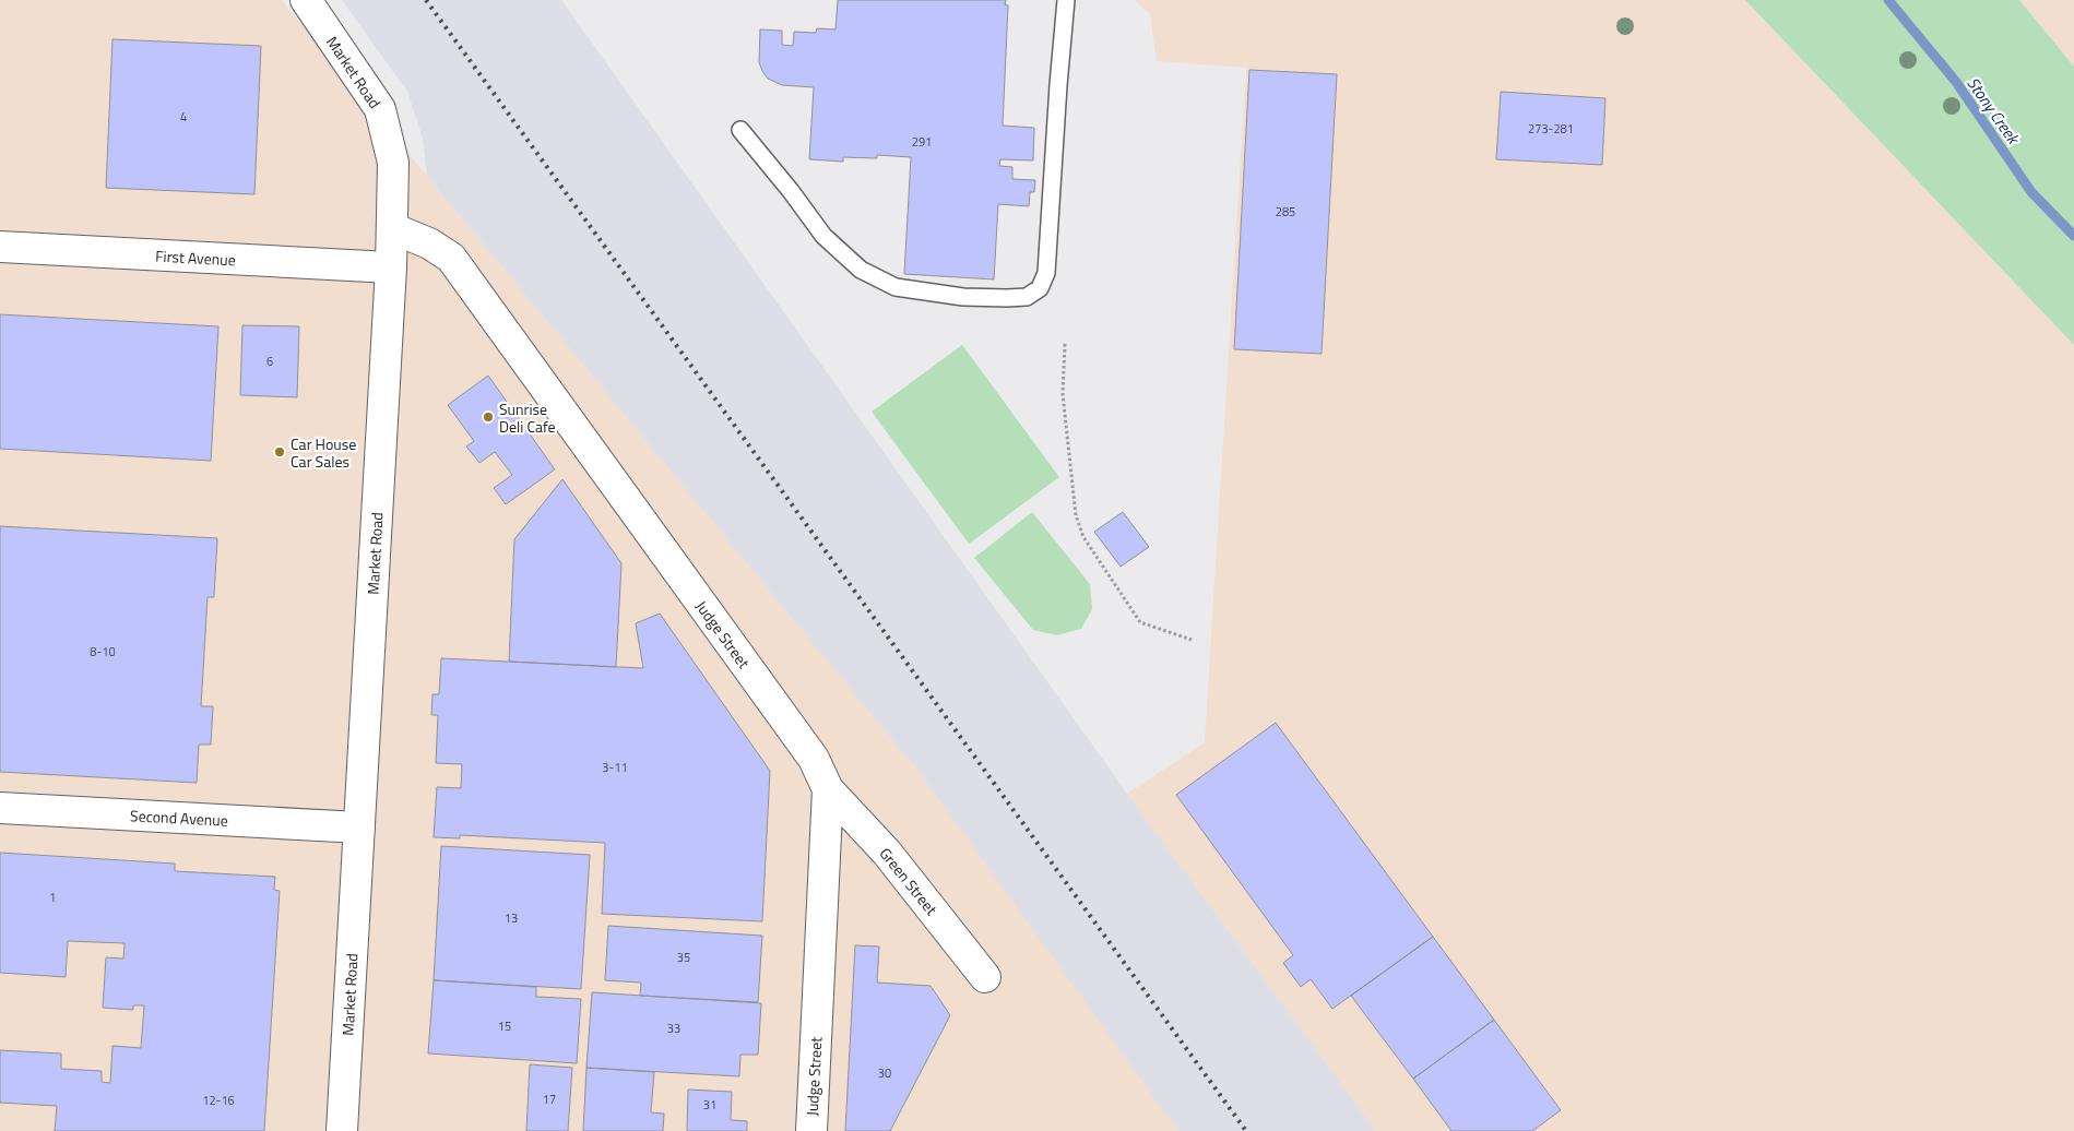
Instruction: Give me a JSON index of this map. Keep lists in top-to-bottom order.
{
  "streets": {
    "street": [
      "Market Road",
      "First Avenue",
      "Judge Street",
      "Second Avenue",
      "Green Street"
    ]
  },
  "crossings": [
    ["Market Road", "First Avenue"],
    ["Market Road", "Judge Street"],
    ["Market Road", "Second Avenue"],
    ["Judge Street", "Green Street"]
  ],
  "water": ["Stony Creek"],
  "places": ["Sunrise Deli Cafe", "Car House Car Sales"],
  "house_numbers": [
    "4",
    "273-281",
    "291",
    "285",
    "6",
    "8-10",
    "3-11",
    "1",
    "13",
    "35",
    "15",
    "33",
    "30",
    "17",
    "12-16",
    "31"
  ]
}
